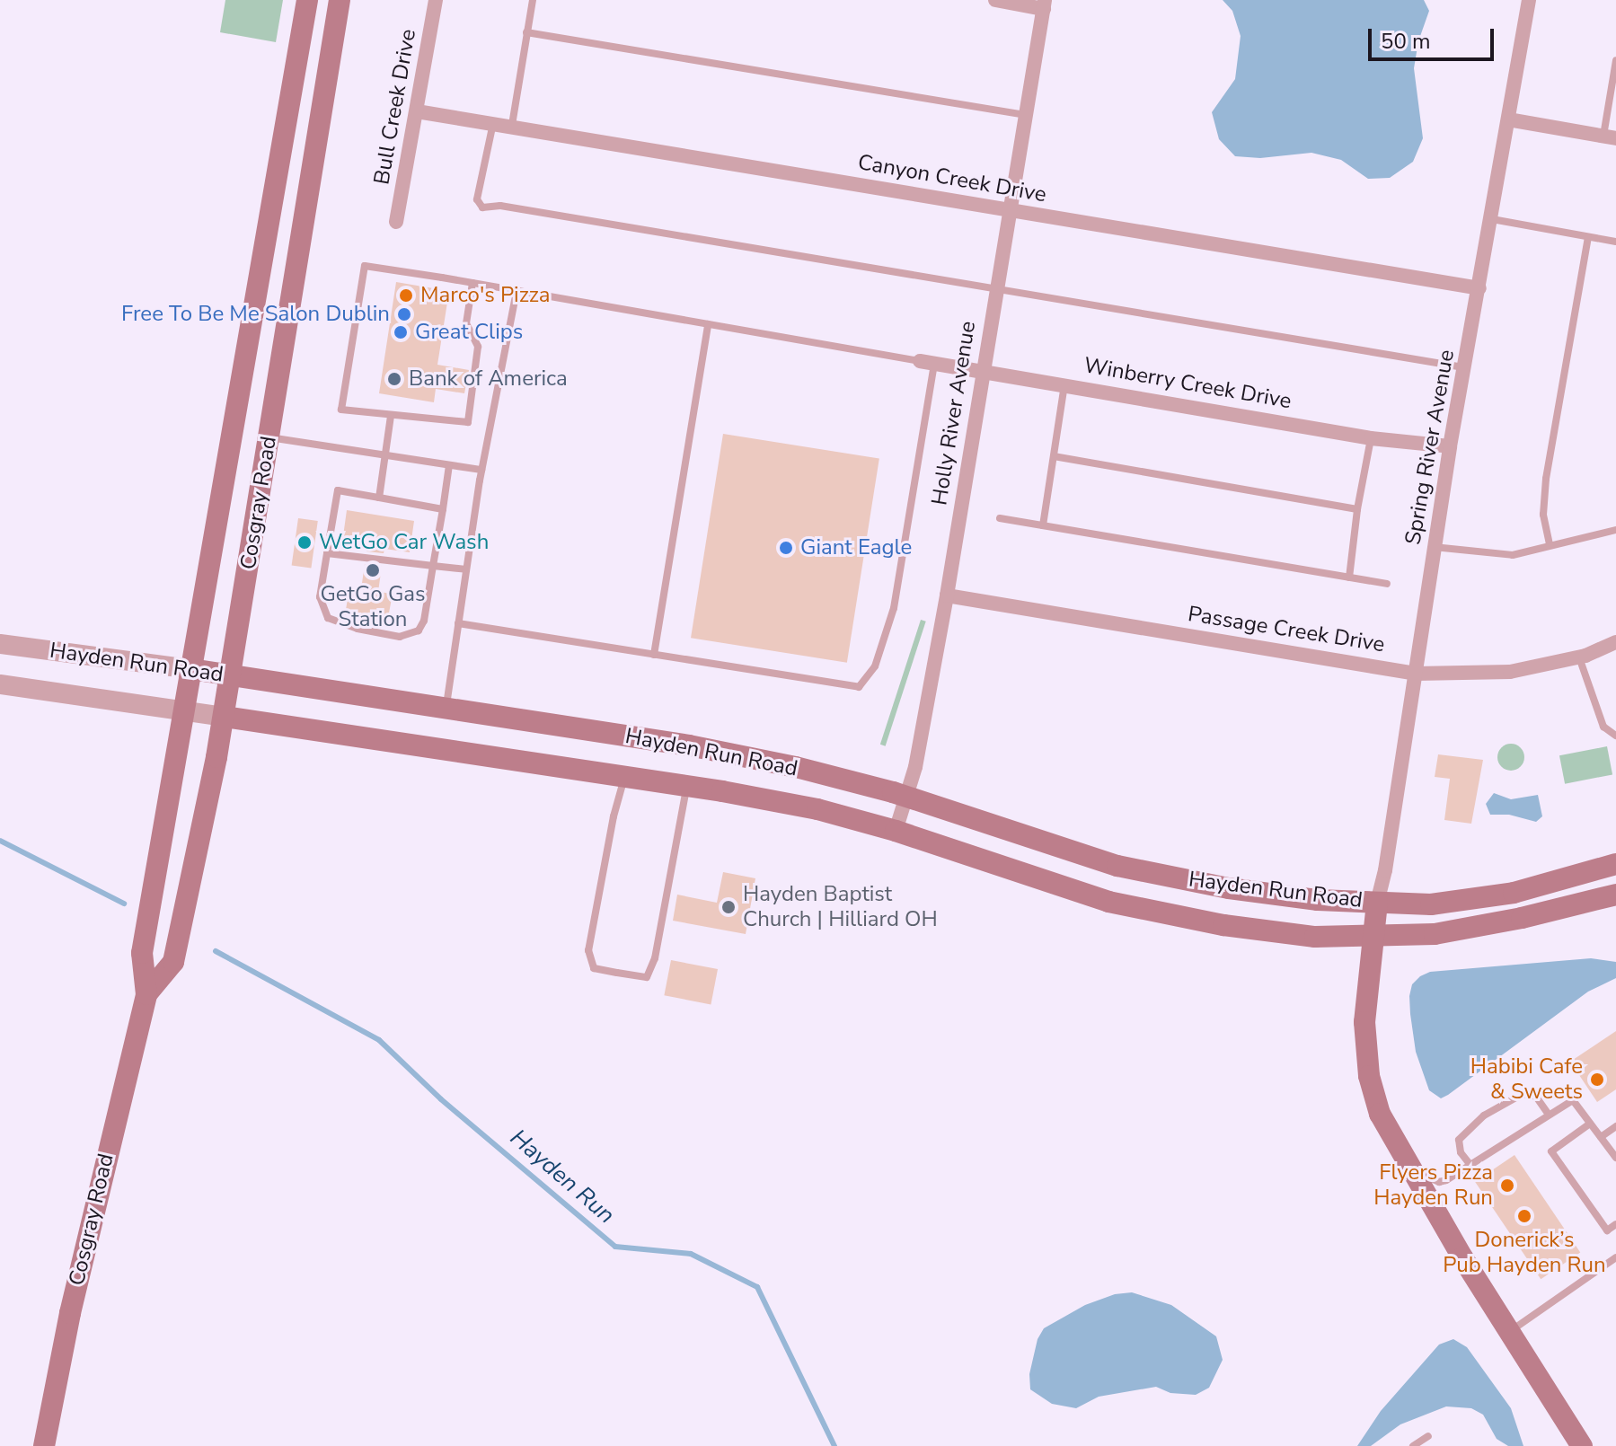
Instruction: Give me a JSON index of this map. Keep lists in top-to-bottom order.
{
  "streets": {
    "main road": ["Cosgray Road", "Hayden Run Road"],
    "street": [
      "Bull Creek Drive",
      "Canyon Creek Drive",
      "Winberry Creek Drive",
      "Holly River Avenue",
      "Spring River Avenue",
      "Passage Creek Drive"
    ]
  },
  "crossings": [
    ["Bull Creek Drive", "Canyon Creek Drive"],
    ["Canyon Creek Drive", "Holly River Avenue"],
    ["Canyon Creek Drive", "Spring River Avenue"],
    ["Winberry Creek Drive", "Holly River Avenue"],
    ["Winberry Creek Drive", "Spring River Avenue"],
    ["Holly River Avenue", "Passage Creek Drive"],
    ["Holly River Avenue", "Hayden Run Road"],
    ["Spring River Avenue", "Passage Creek Drive"],
    ["Spring River Avenue", "Hayden Run Road"],
    ["Cosgray Road", "Hayden Run Road"]
  ],
  "water": ["Hayden Run"],
  "places": [
    "Marco's Pizza",
    "Free To Be Me Salon Dublin",
    "Great Clips",
    "Bank of America",
    "WetGo Car Wash",
    "Giant Eagle",
    "GetGo Gas Station",
    "Hayden Baptist Church | Hilliard OH",
    "Habibi Cafe & Sweets",
    "Flyers Pizza Hayden Run",
    "Donerick’s Pub Hayden Run"
  ],
  "scale_bar": "50 m"
}
